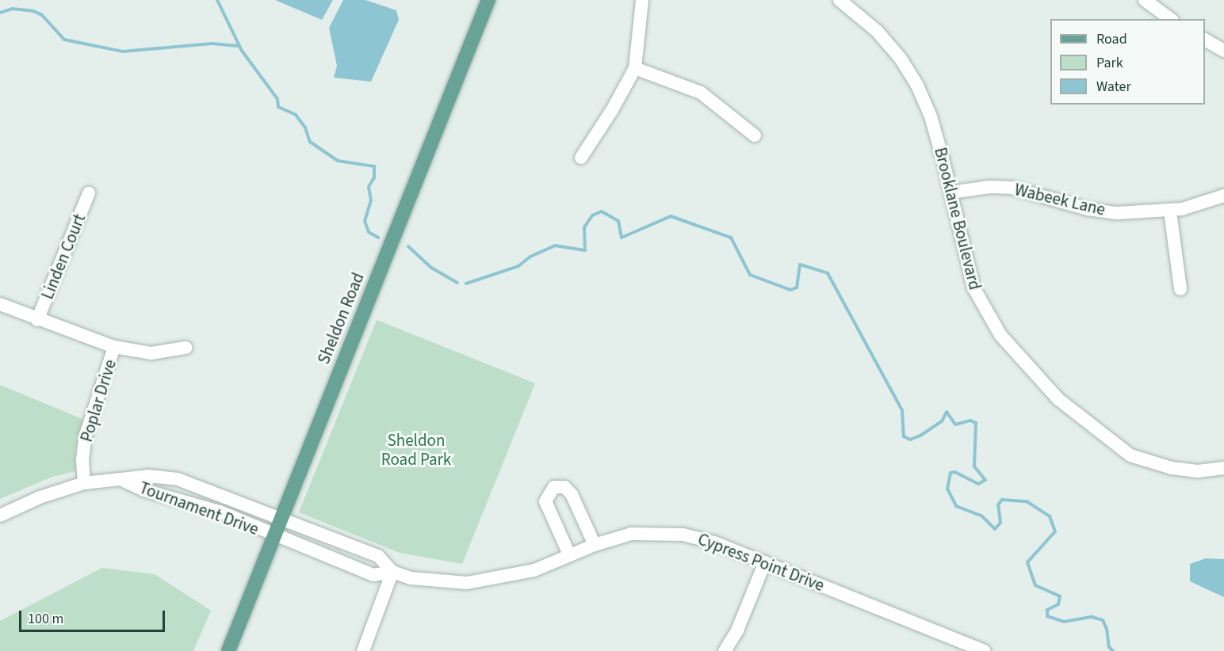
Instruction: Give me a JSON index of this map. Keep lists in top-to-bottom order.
{
  "streets": {
    "main road": ["Sheldon Road"],
    "street": [
      "Wabeek Lane",
      "Brooklane Boulevard",
      "Linden Court",
      "Poplar Drive",
      "Tournament Drive",
      "Cypress Point Drive"
    ]
  },
  "crossings": [
    ["Wabeek Lane", "Brooklane Boulevard"],
    ["Sheldon Road", "Tournament Drive"],
    ["Sheldon Road", "Cypress Point Drive"],
    ["Poplar Drive", "Tournament Drive"],
    ["Tournament Drive", "Cypress Point Drive"]
  ],
  "parks": ["Sheldon Road Park"],
  "legend": ["Road", "Park", "Water"],
  "scale_bar": "100 m"
}
